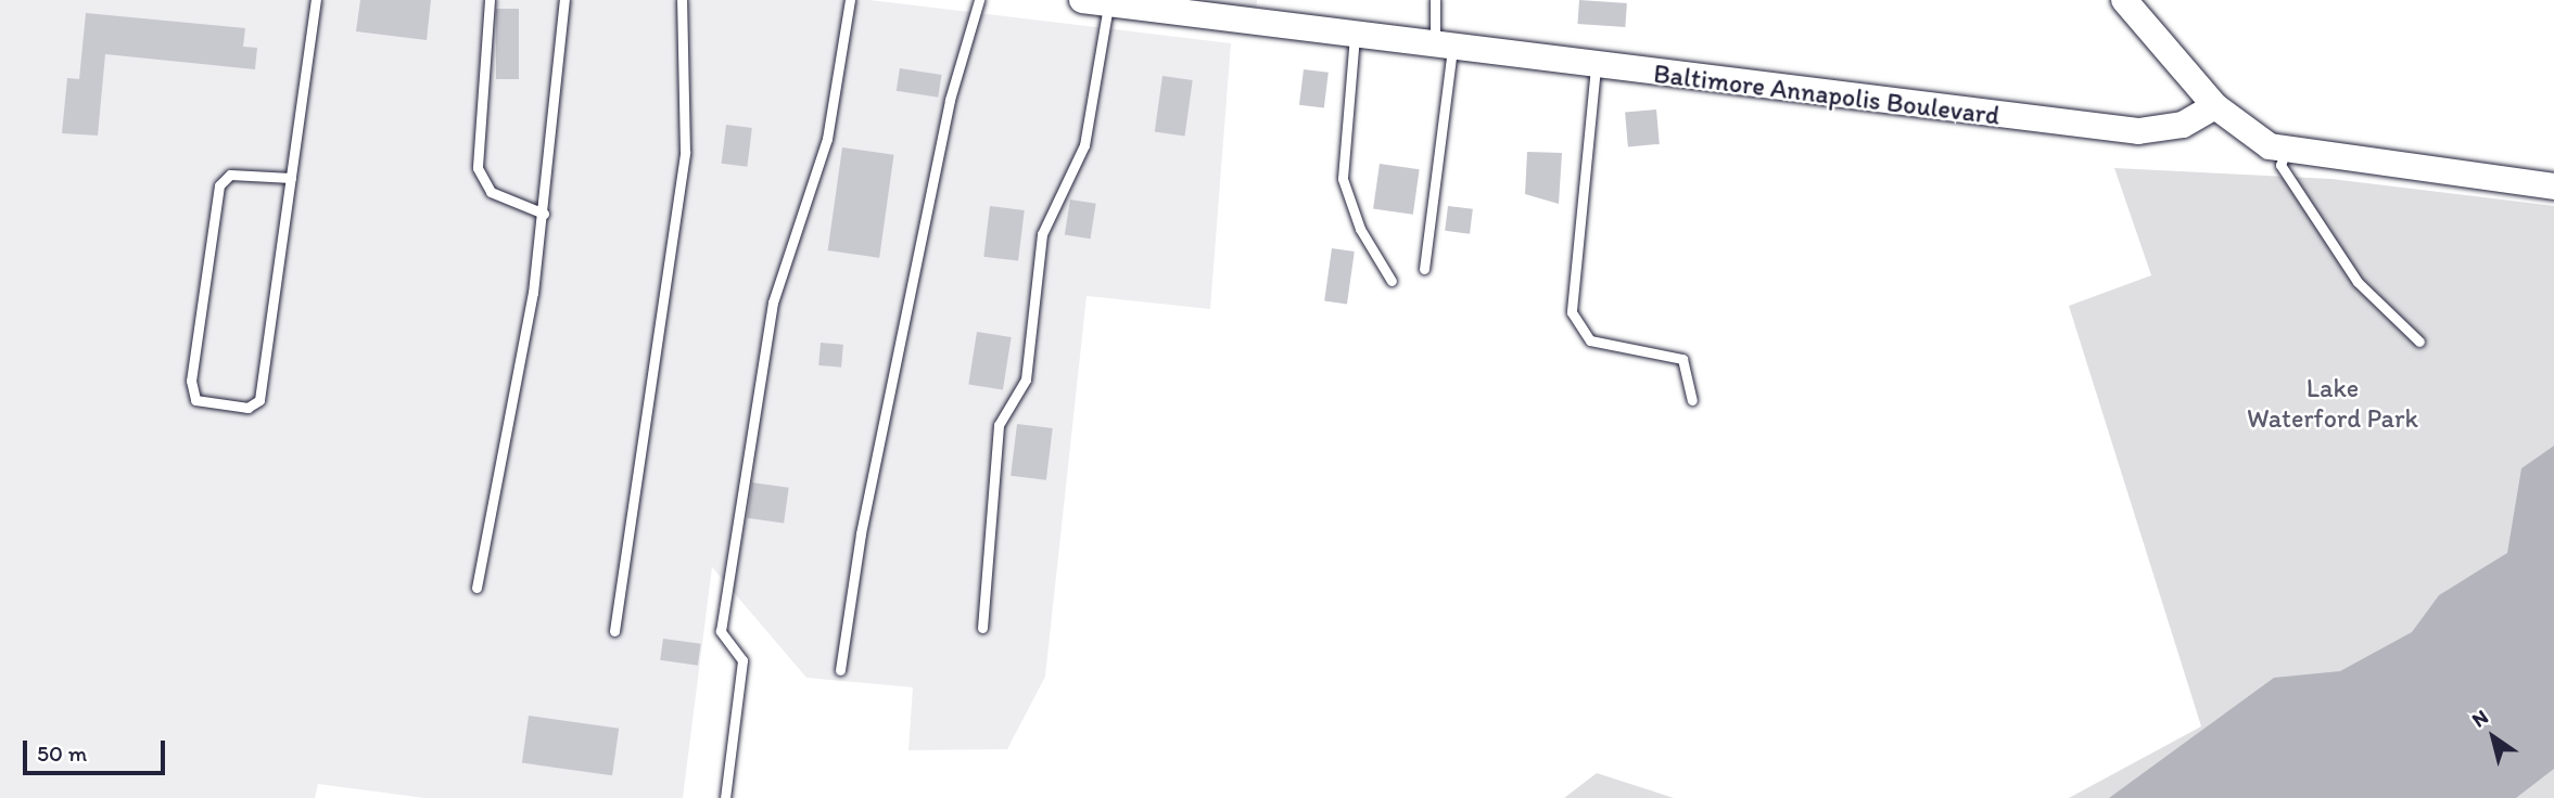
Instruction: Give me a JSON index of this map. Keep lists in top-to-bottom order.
{
  "streets": {
    "street": ["Baltimore Annapolis Boulevard"]
  },
  "parks": ["Lake Waterford Park"],
  "scale_bar": "50 m",
  "north": "top left"
}
